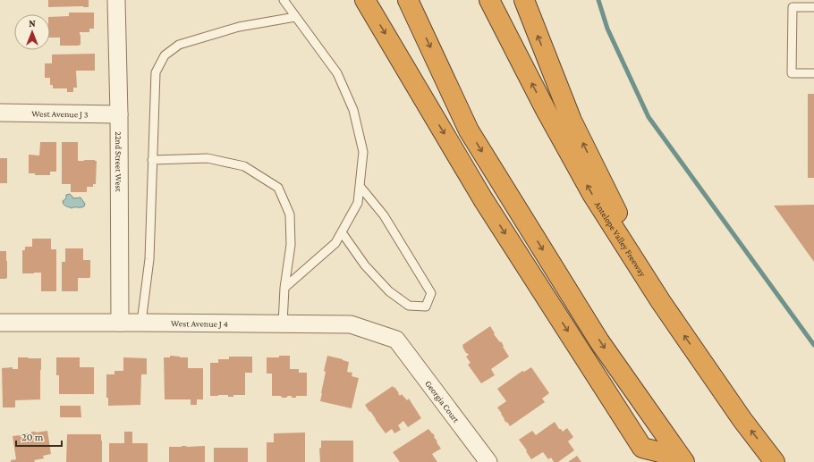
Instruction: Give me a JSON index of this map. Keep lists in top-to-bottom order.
{
  "streets": {
    "highway": ["Antelope Valley Freeway"],
    "street": [
      "West Avenue J 3",
      "22nd Street West",
      "West Avenue J 4",
      "Georgia Court"
    ]
  },
  "crossings": [
    ["West Avenue J 3", "22nd Street West"],
    ["22nd Street West", "West Avenue J 4"],
    ["West Avenue J 4", "Georgia Court"]
  ],
  "scale_bar": "20 m",
  "north": "top"
}
